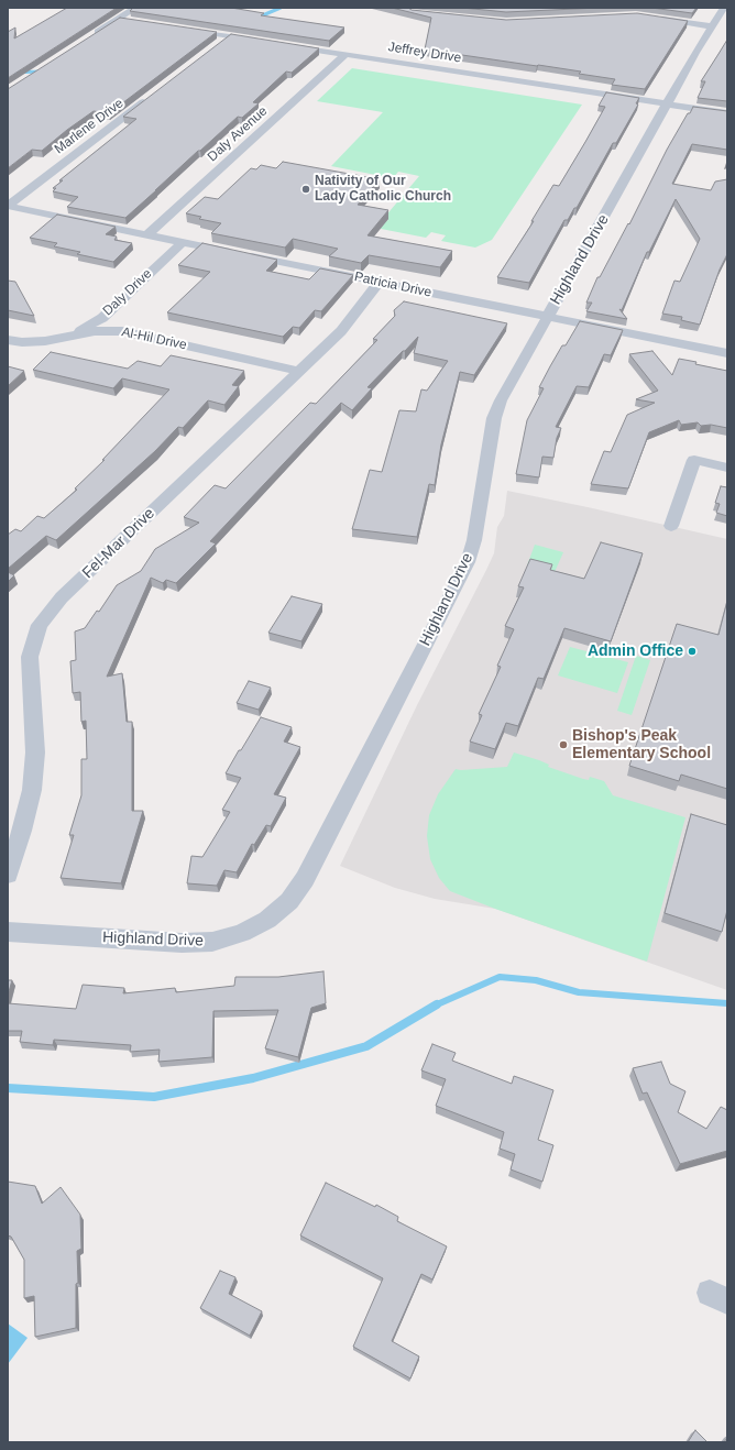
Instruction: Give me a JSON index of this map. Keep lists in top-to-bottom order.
{
  "streets": {
    "street": [
      "Jeffrey Drive",
      "Marlene Drive",
      "Daly Avenue",
      "Highland Drive",
      "Patricia Drive",
      "Daly Drive",
      "Al-Hil Drive",
      "Fel-Mar Drive"
    ]
  },
  "crossings": [
    ["Jeffrey Drive", "Daly Avenue"],
    ["Jeffrey Drive", "Highland Drive"],
    ["Marlene Drive", "Patricia Drive"],
    ["Daly Avenue", "Patricia Drive"],
    ["Highland Drive", "Patricia Drive"],
    ["Patricia Drive", "Daly Drive"],
    ["Patricia Drive", "Fel-Mar Drive"],
    ["Daly Drive", "Al-Hil Drive"],
    ["Al-Hil Drive", "Fel-Mar Drive"]
  ],
  "places": ["Nativity of Our Lady Catholic Church", "Admin Office", "Bishop's Peak Elementary School"]
}
